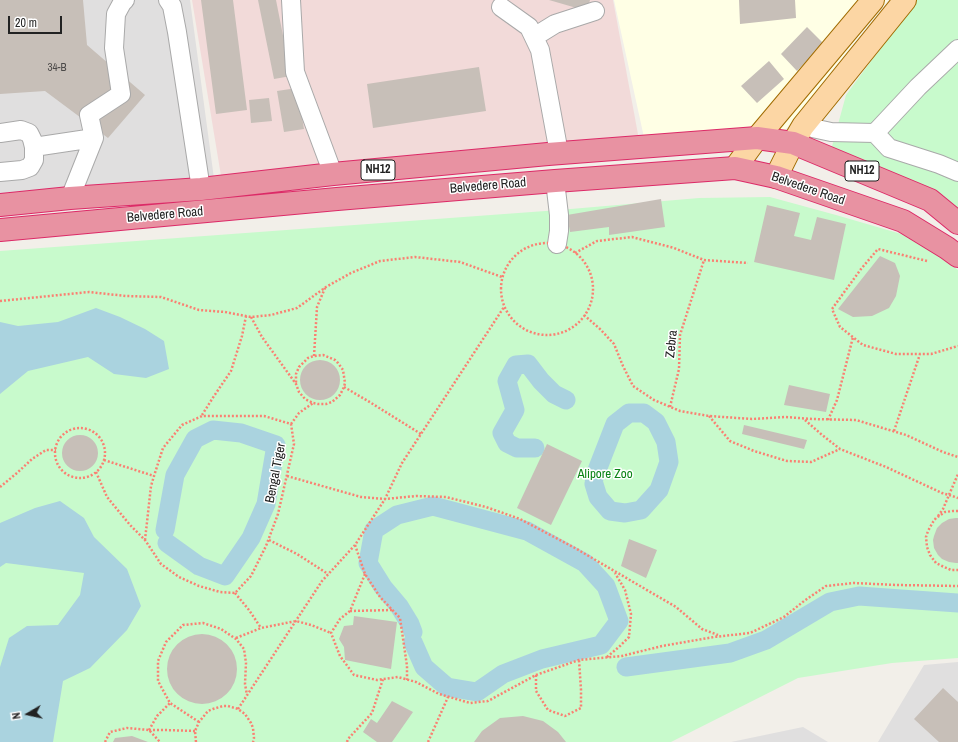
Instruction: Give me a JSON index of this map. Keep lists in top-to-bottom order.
{
  "streets": {
    "highway": ["NH12", "Belvedere Road"],
    "path": ["Zebra", "Bengal Tiger"]
  },
  "crossings": [
    ["NH12", "Belvedere Road"]
  ],
  "parks": ["Alipore Zoo"],
  "house_numbers": ["34-B"],
  "scale_bar": "20 m",
  "north": "left"
}
